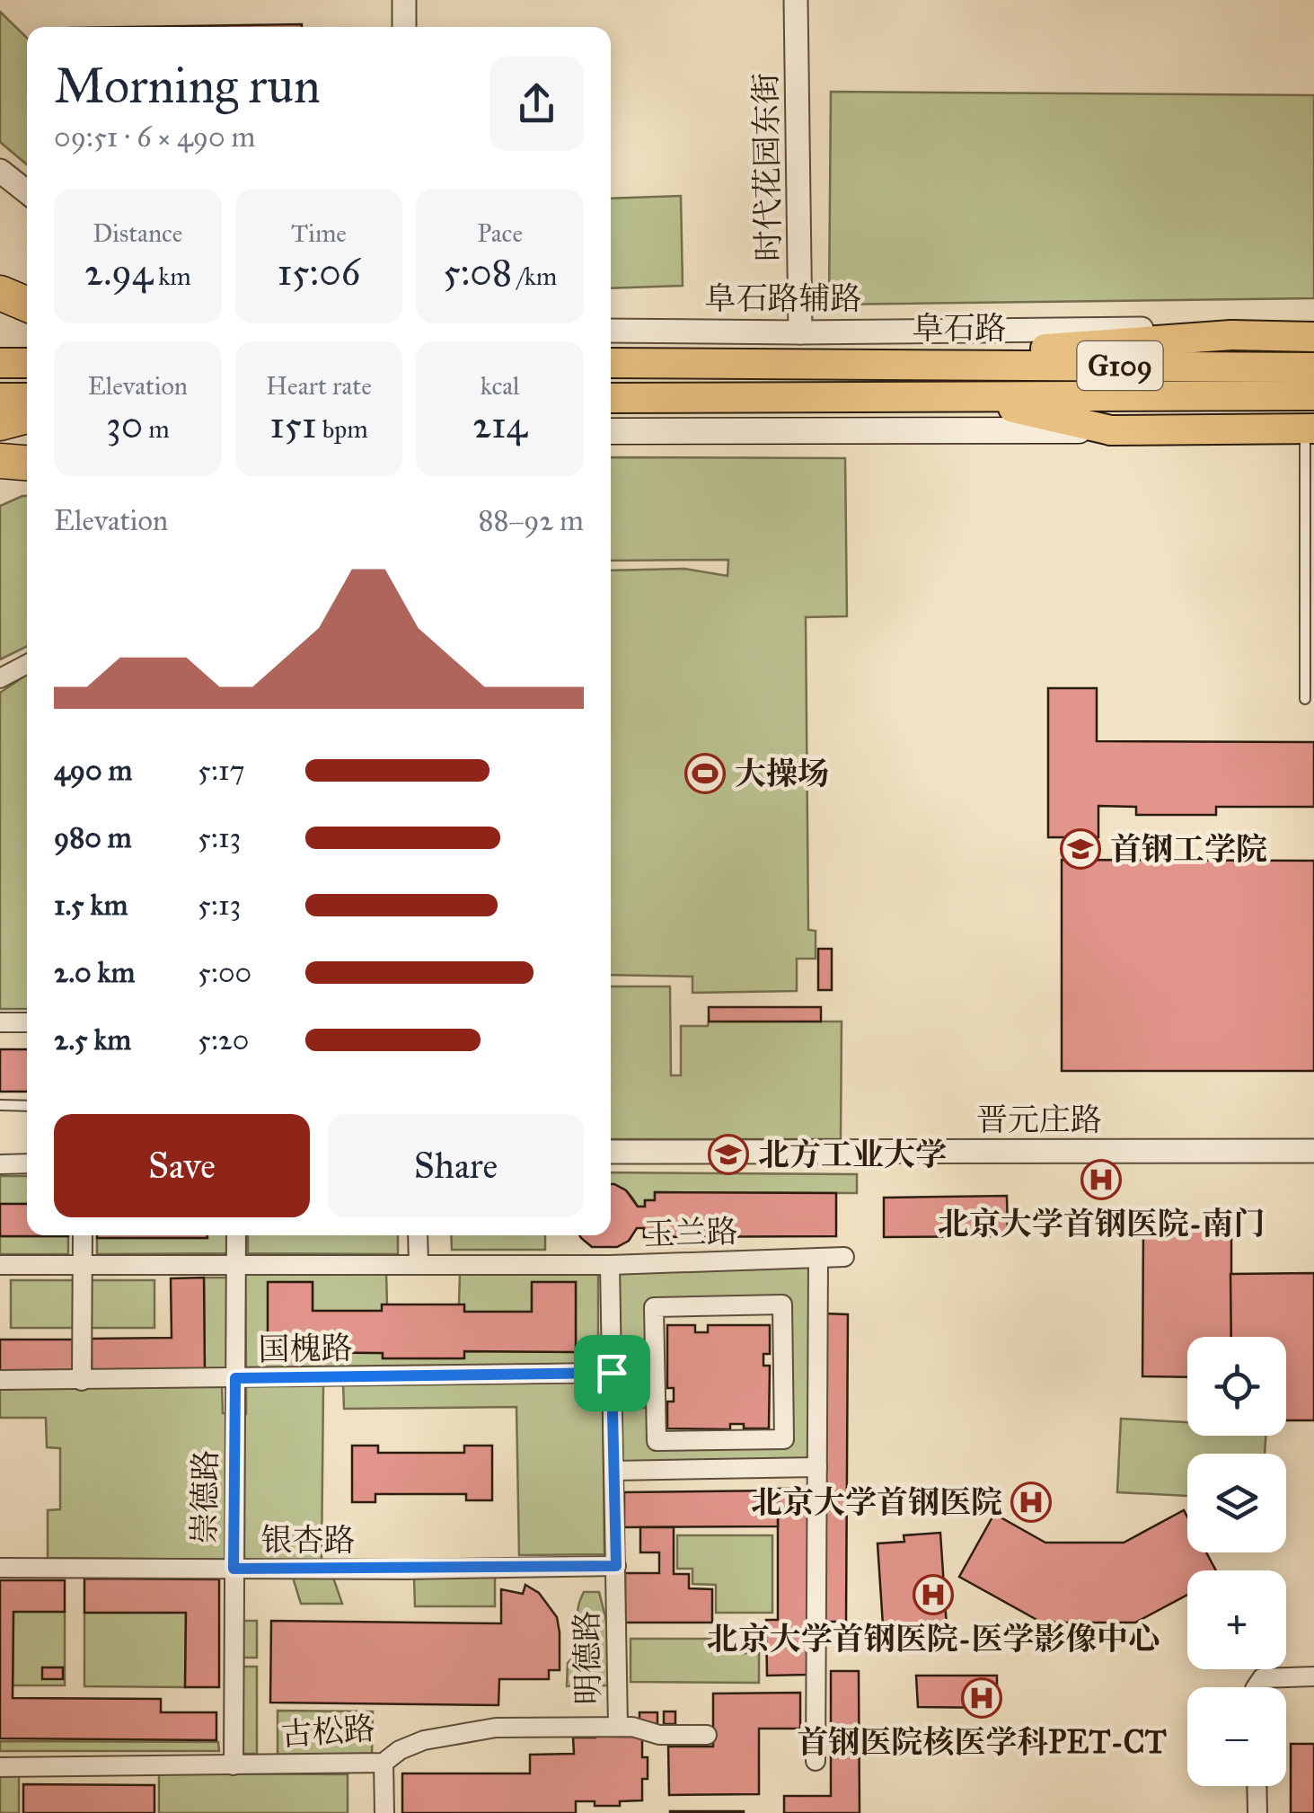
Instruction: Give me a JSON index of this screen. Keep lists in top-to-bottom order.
{
  "streets": {
    "main road": ["阜石路", "G109"],
    "street": [
      "时代花园东街",
      "阜石路辅路",
      "晋元庄路",
      "玉兰路",
      "国槐路",
      "崇德路",
      "银杏路",
      "明德路",
      "古松路"
    ]
  },
  "crossings": [
    ["时代花园东街", "阜石路辅路"],
    ["玉兰路", "崇德路"],
    ["玉兰路", "明德路"],
    ["国槐路", "崇德路"],
    ["国槐路", "明德路"],
    ["崇德路", "银杏路"],
    ["崇德路", "古松路"],
    ["银杏路", "明德路"],
    ["明德路", "古松路"]
  ],
  "places": {
    "sports": ["大操场"],
    "school or university": ["首钢工学院", "北方工业大学"],
    "hospital": [
      "北京大学首钢医院-南门",
      "北京大学首钢医院",
      "北京大学首钢医院-医学影像中心",
      "首钢医院核医学科PET-CT"
    ]
  },
  "page": {
    "heading": ["Morning run", "09:51 · 6 × 490 m"],
    "stats": [
      ["Distance", "2.94 km"],
      ["Time", "15:06"],
      ["Pace", "5:08 /km"],
      ["Elevation", "30 m"],
      ["Heart rate", "151 bpm"],
      ["kcal", "214"]
    ],
    "chart": ["Elevation", "88–92 m"],
    "list": [
      {
        "name": "490 m",
        "note": "5:17"
      },
      {
        "name": "980 m",
        "note": "5:13"
      },
      {
        "name": "1.5 km",
        "note": "5:13"
      },
      {
        "name": "2.0 km",
        "note": "5:00"
      },
      {
        "name": "2.5 km",
        "note": "5:20"
      }
    ],
    "buttons": ["Save", "Share"],
    "map_buttons": ["+", "−"]
  }
}
